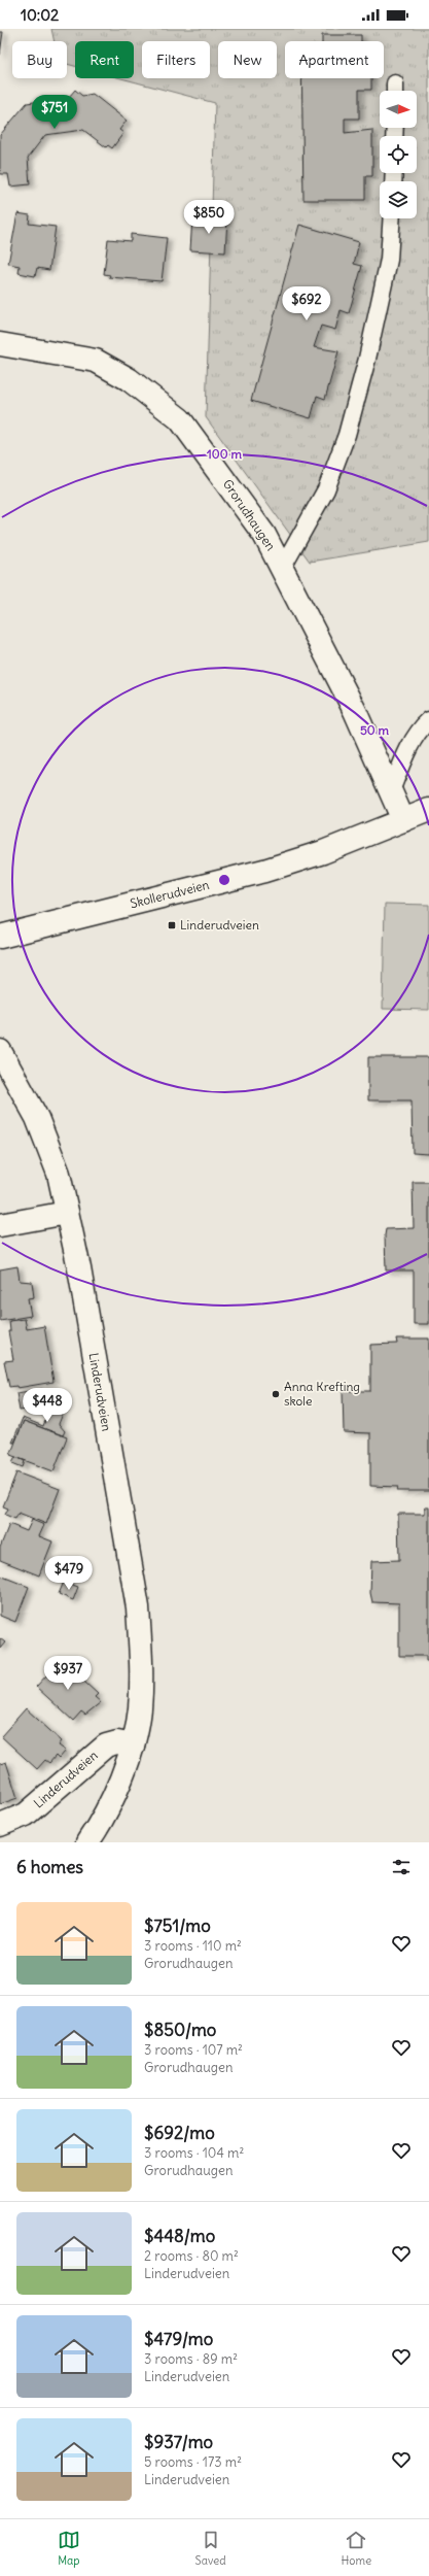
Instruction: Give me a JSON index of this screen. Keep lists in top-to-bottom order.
{
  "streets": {
    "street": ["Grorudhaugen", "Skollerudveien", "Linderudveien"]
  },
  "crossings": [
    ["Grorudhaugen", "Skollerudveien"]
  ],
  "places": {
    "transit": ["Linderudveien"],
    "other": ["Anna Krefting skole"]
  },
  "north": "right",
  "page": {
    "status": "10:02",
    "chip": [
      "Buy",
      "Rent",
      "Filters",
      "New",
      "Apartment"
    ],
    "price": [
      "$751",
      "$850",
      "$692",
      "$448",
      "$479",
      "$937"
    ],
    "heading": "6 homes",
    "list": [
      {
        "name": "$751/mo",
        "note": "3 rooms · 110 m² · Grorudhaugen"
      },
      {
        "name": "$850/mo",
        "note": "3 rooms · 107 m² · Grorudhaugen"
      },
      {
        "name": "$692/mo",
        "note": "3 rooms · 104 m² · Grorudhaugen"
      },
      {
        "name": "$448/mo",
        "note": "2 rooms · 80 m² · Linderudveien"
      },
      {
        "name": "$479/mo",
        "note": "3 rooms · 89 m² · Linderudveien"
      },
      {
        "name": "$937/mo",
        "note": "5 rooms · 173 m² · Linderudveien"
      }
    ],
    "tabs": ["Map", "Saved", "Home"]
  },
  "rings": ["100 m", "50 m"]
}
